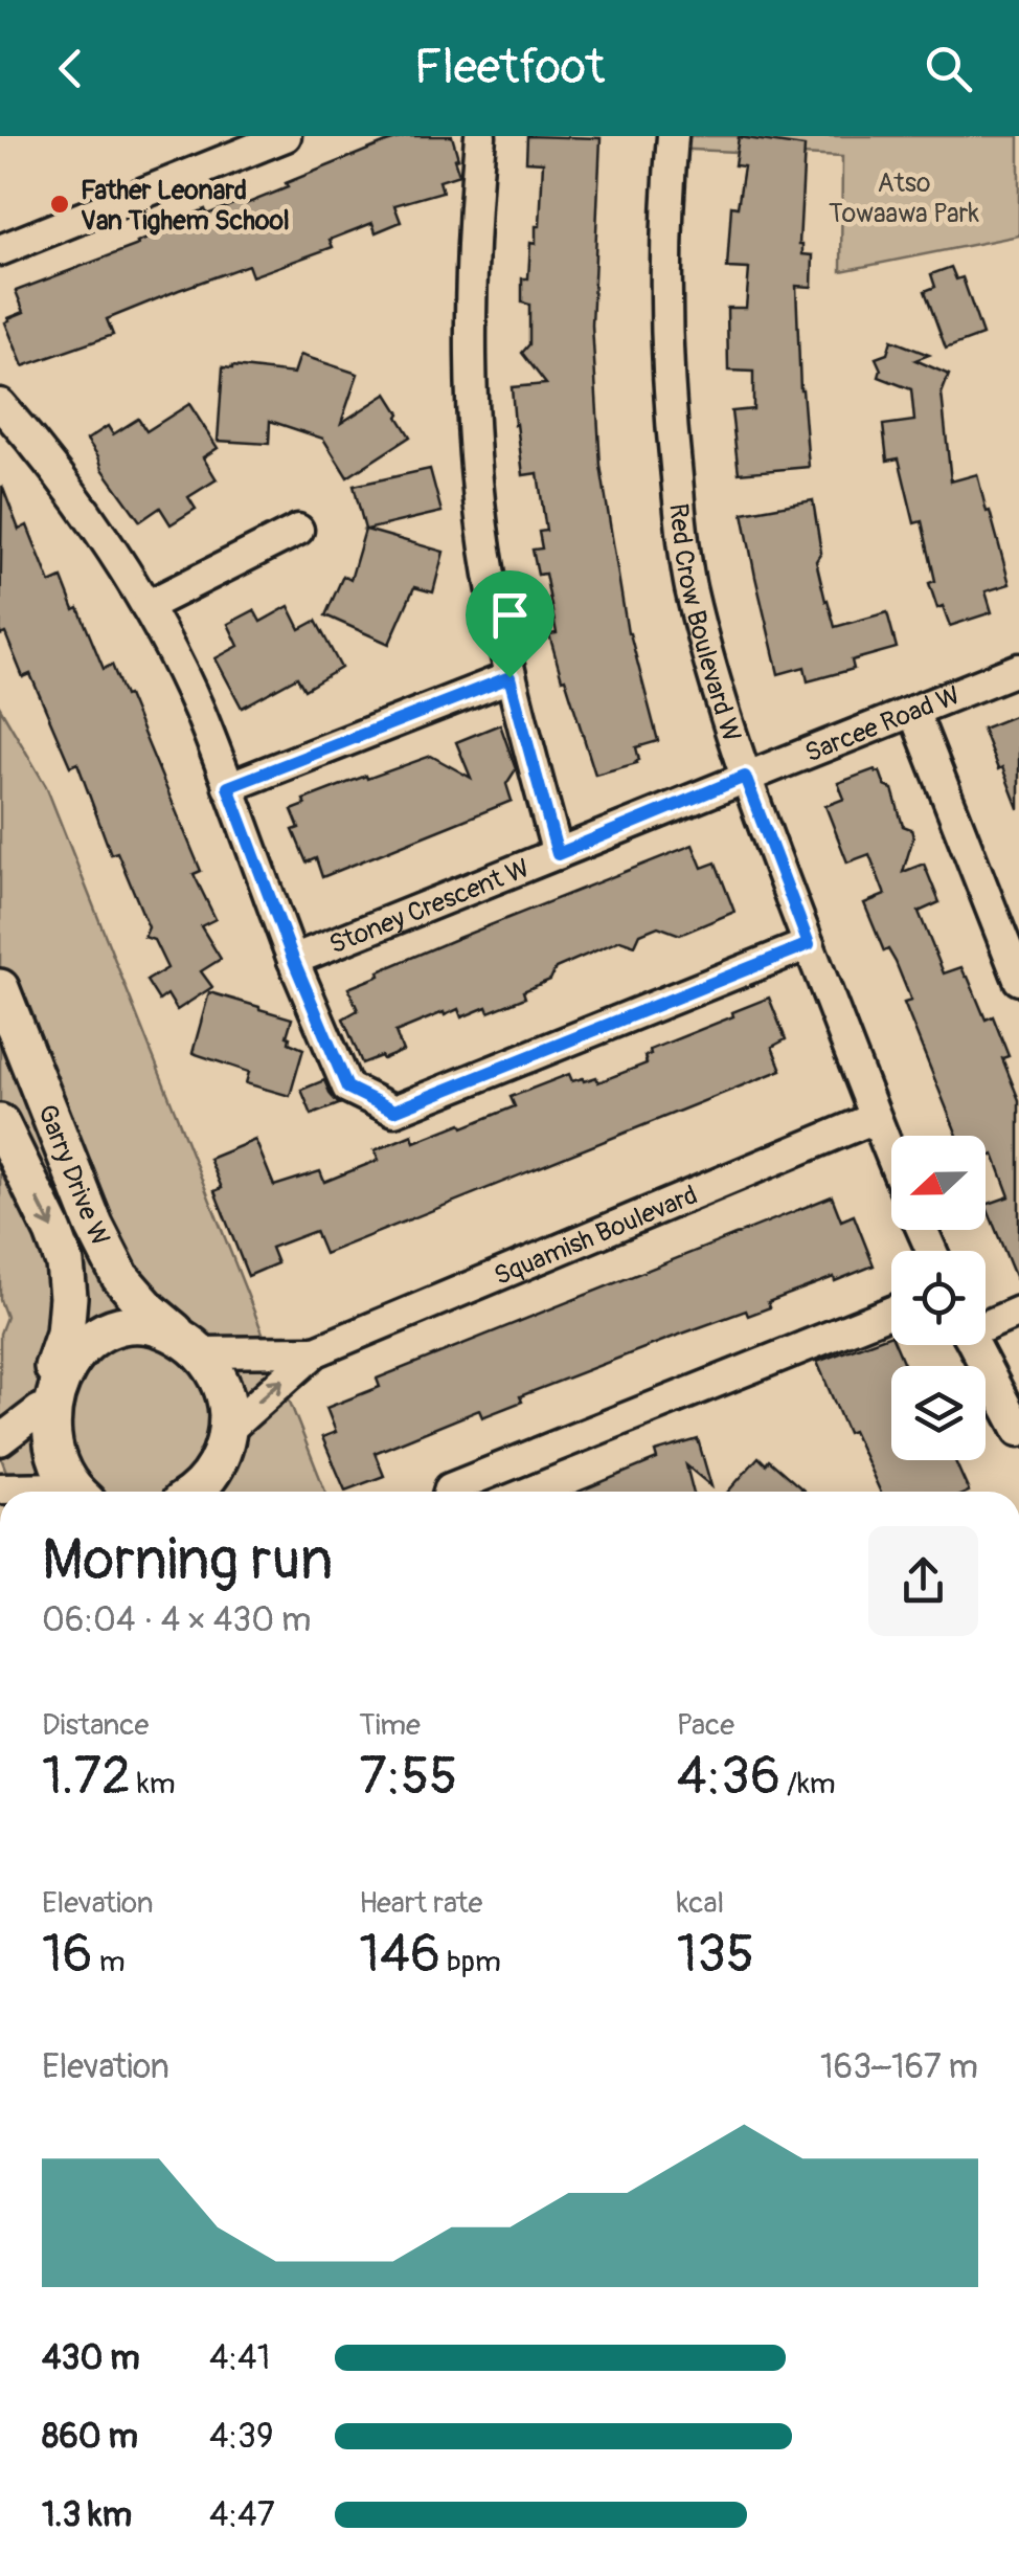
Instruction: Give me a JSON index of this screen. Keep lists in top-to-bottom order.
{
  "streets": {
    "main road": ["Garry Drive W"],
    "street": [
      "Red Crow Boulevard W",
      "Sarcee Road W",
      "Stoney Crescent W",
      "Squamish Boulevard"
    ]
  },
  "crossings": [
    ["Red Crow Boulevard W", "Sarcee Road W"],
    ["Red Crow Boulevard W", "Stoney Crescent W"],
    ["Red Crow Boulevard W", "Squamish Boulevard"],
    ["Sarcee Road W", "Stoney Crescent W"],
    ["Garry Drive W", "Squamish Boulevard"]
  ],
  "parks": ["Atso Towaawa Park"],
  "places": ["Father Leonard Van Tighem School"],
  "north": "left",
  "page": {
    "header": "Fleetfoot",
    "heading": ["Morning run", "06:04 · 4 × 430 m"],
    "stats": [
      ["Distance", "1.72 km"],
      ["Time", "7:55"],
      ["Pace", "4:36 /km"],
      ["Elevation", "16 m"],
      ["Heart rate", "146 bpm"],
      ["kcal", "135"]
    ],
    "chart": ["Elevation", "163–167 m"],
    "list": [
      {
        "name": "430 m",
        "note": "4:41"
      },
      {
        "name": "860 m",
        "note": "4:39"
      },
      {
        "name": "1.3 km",
        "note": "4:47"
      }
    ]
  }
}
